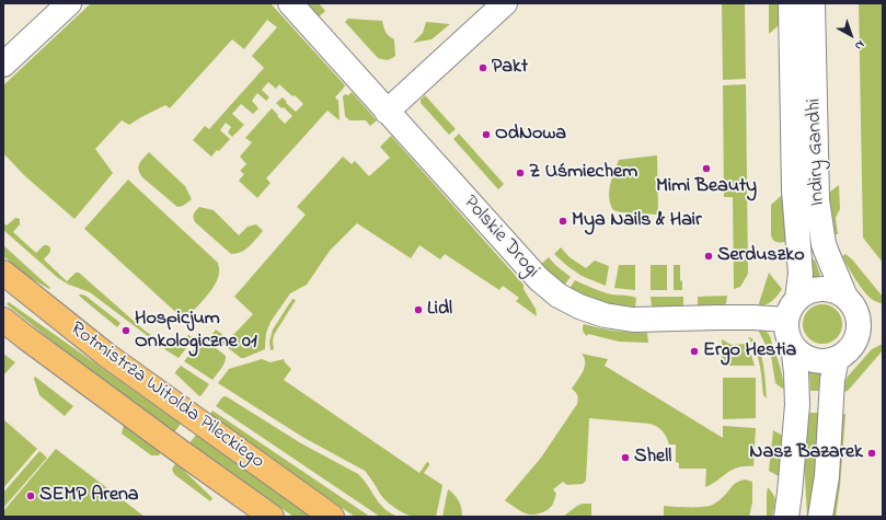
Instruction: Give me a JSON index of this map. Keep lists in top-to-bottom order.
{
  "streets": {
    "main road": ["Rotmistrza Witolda Pileckiego"],
    "street": ["Indiry Gandhi", "Polskie Drogi"]
  },
  "crossings": [
    ["Indiry Gandhi", "Polskie Drogi"]
  ],
  "places": [
    "Pakt",
    "OdNowa",
    "Mimi Beauty",
    "Z Uśmiechem",
    "Mya Nails & Hair",
    "Serduszko",
    "Lidl",
    "Hospicjum Onkologiczne 01",
    "Ergo Hestia",
    "Nasz Bazarek",
    "Shell",
    "SEMP Arena"
  ],
  "north": "bottom right"
}
